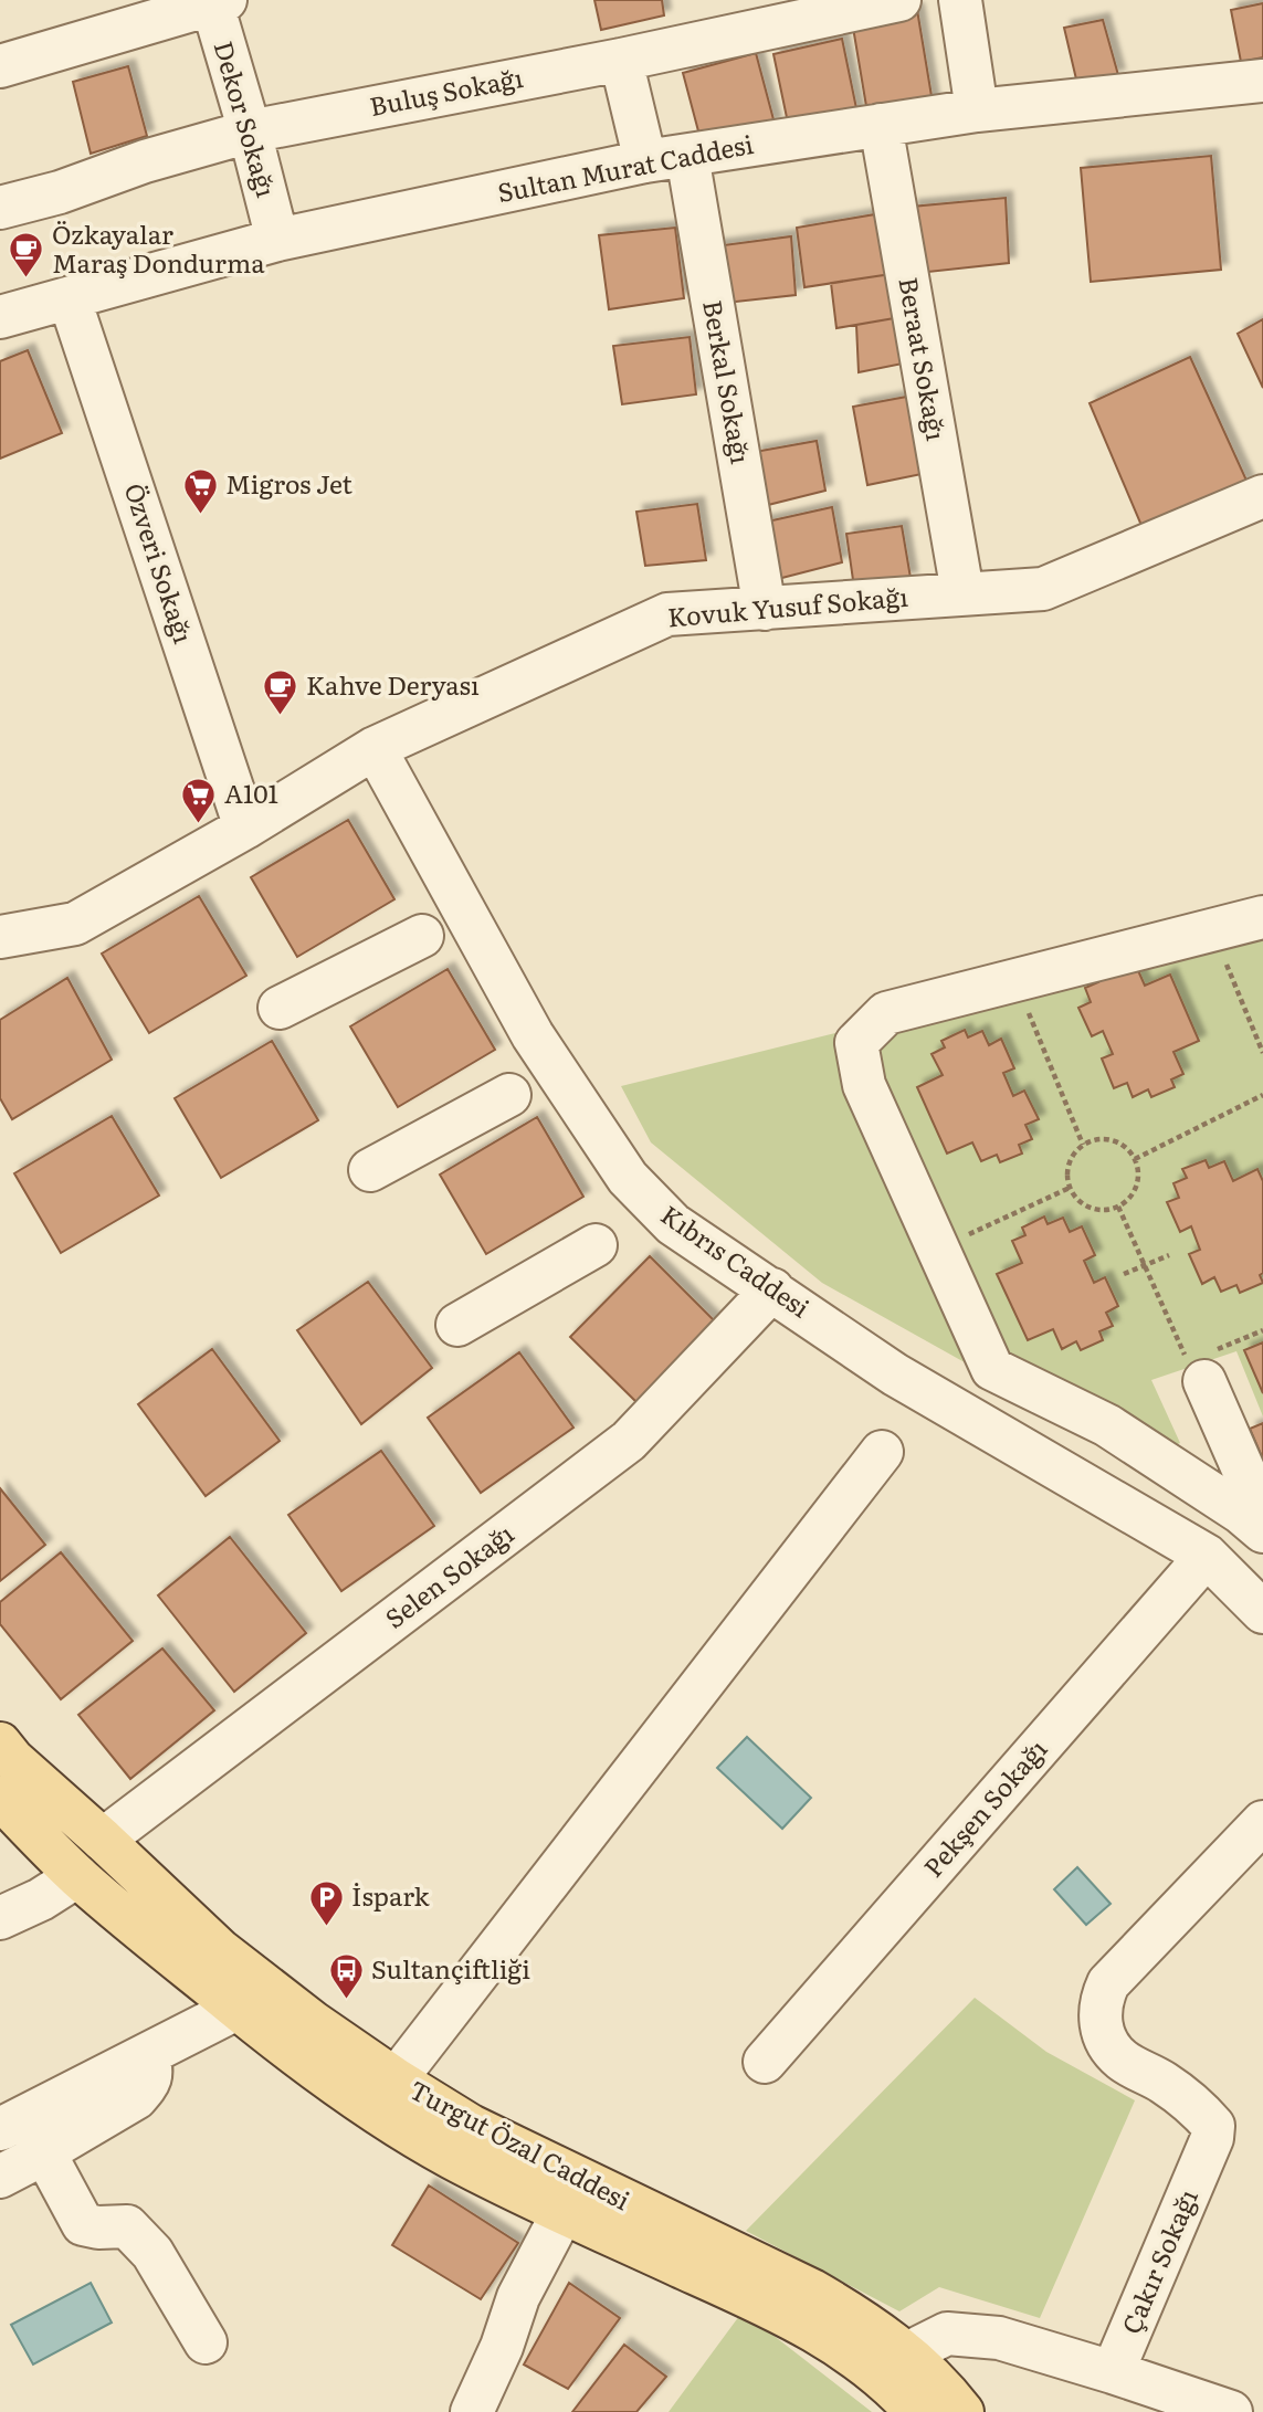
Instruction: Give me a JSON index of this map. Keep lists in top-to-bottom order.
{
  "streets": {
    "main road": ["Turgut Özal Caddesi"],
    "street": [
      "Buluş Sokağı",
      "Dekor Sokağı",
      "Sultan Murat Caddesi",
      "Beraat Sokağı",
      "Berkal Sokağı",
      "Özveri Sokağı",
      "Kovuk Yusuf Sokağı",
      "Kıbrıs Caddesi",
      "Selen Sokağı",
      "Pekşen Sokağı",
      "Çakır Sokağı"
    ]
  },
  "crossings": [
    ["Buluş Sokağı", "Dekor Sokağı"],
    ["Dekor Sokağı", "Sultan Murat Caddesi"],
    ["Sultan Murat Caddesi", "Beraat Sokağı"],
    ["Sultan Murat Caddesi", "Berkal Sokağı"],
    ["Sultan Murat Caddesi", "Özveri Sokağı"],
    ["Beraat Sokağı", "Kovuk Yusuf Sokağı"],
    ["Berkal Sokağı", "Kovuk Yusuf Sokağı"],
    ["Özveri Sokağı", "Kovuk Yusuf Sokağı"],
    ["Kovuk Yusuf Sokağı", "Kıbrıs Caddesi"],
    ["Kıbrıs Caddesi", "Selen Sokağı"],
    ["Kıbrıs Caddesi", "Pekşen Sokağı"],
    ["Selen Sokağı", "Turgut Özal Caddesi"]
  ],
  "places": {
    "cafe": ["Özkayalar Maraş Dondurma", "Kahve Deryası"],
    "supermarket": ["Migros Jet", "A101"],
    "parking": ["İspark"],
    "bus stop": ["Sultançiftliği"]
  }
}
